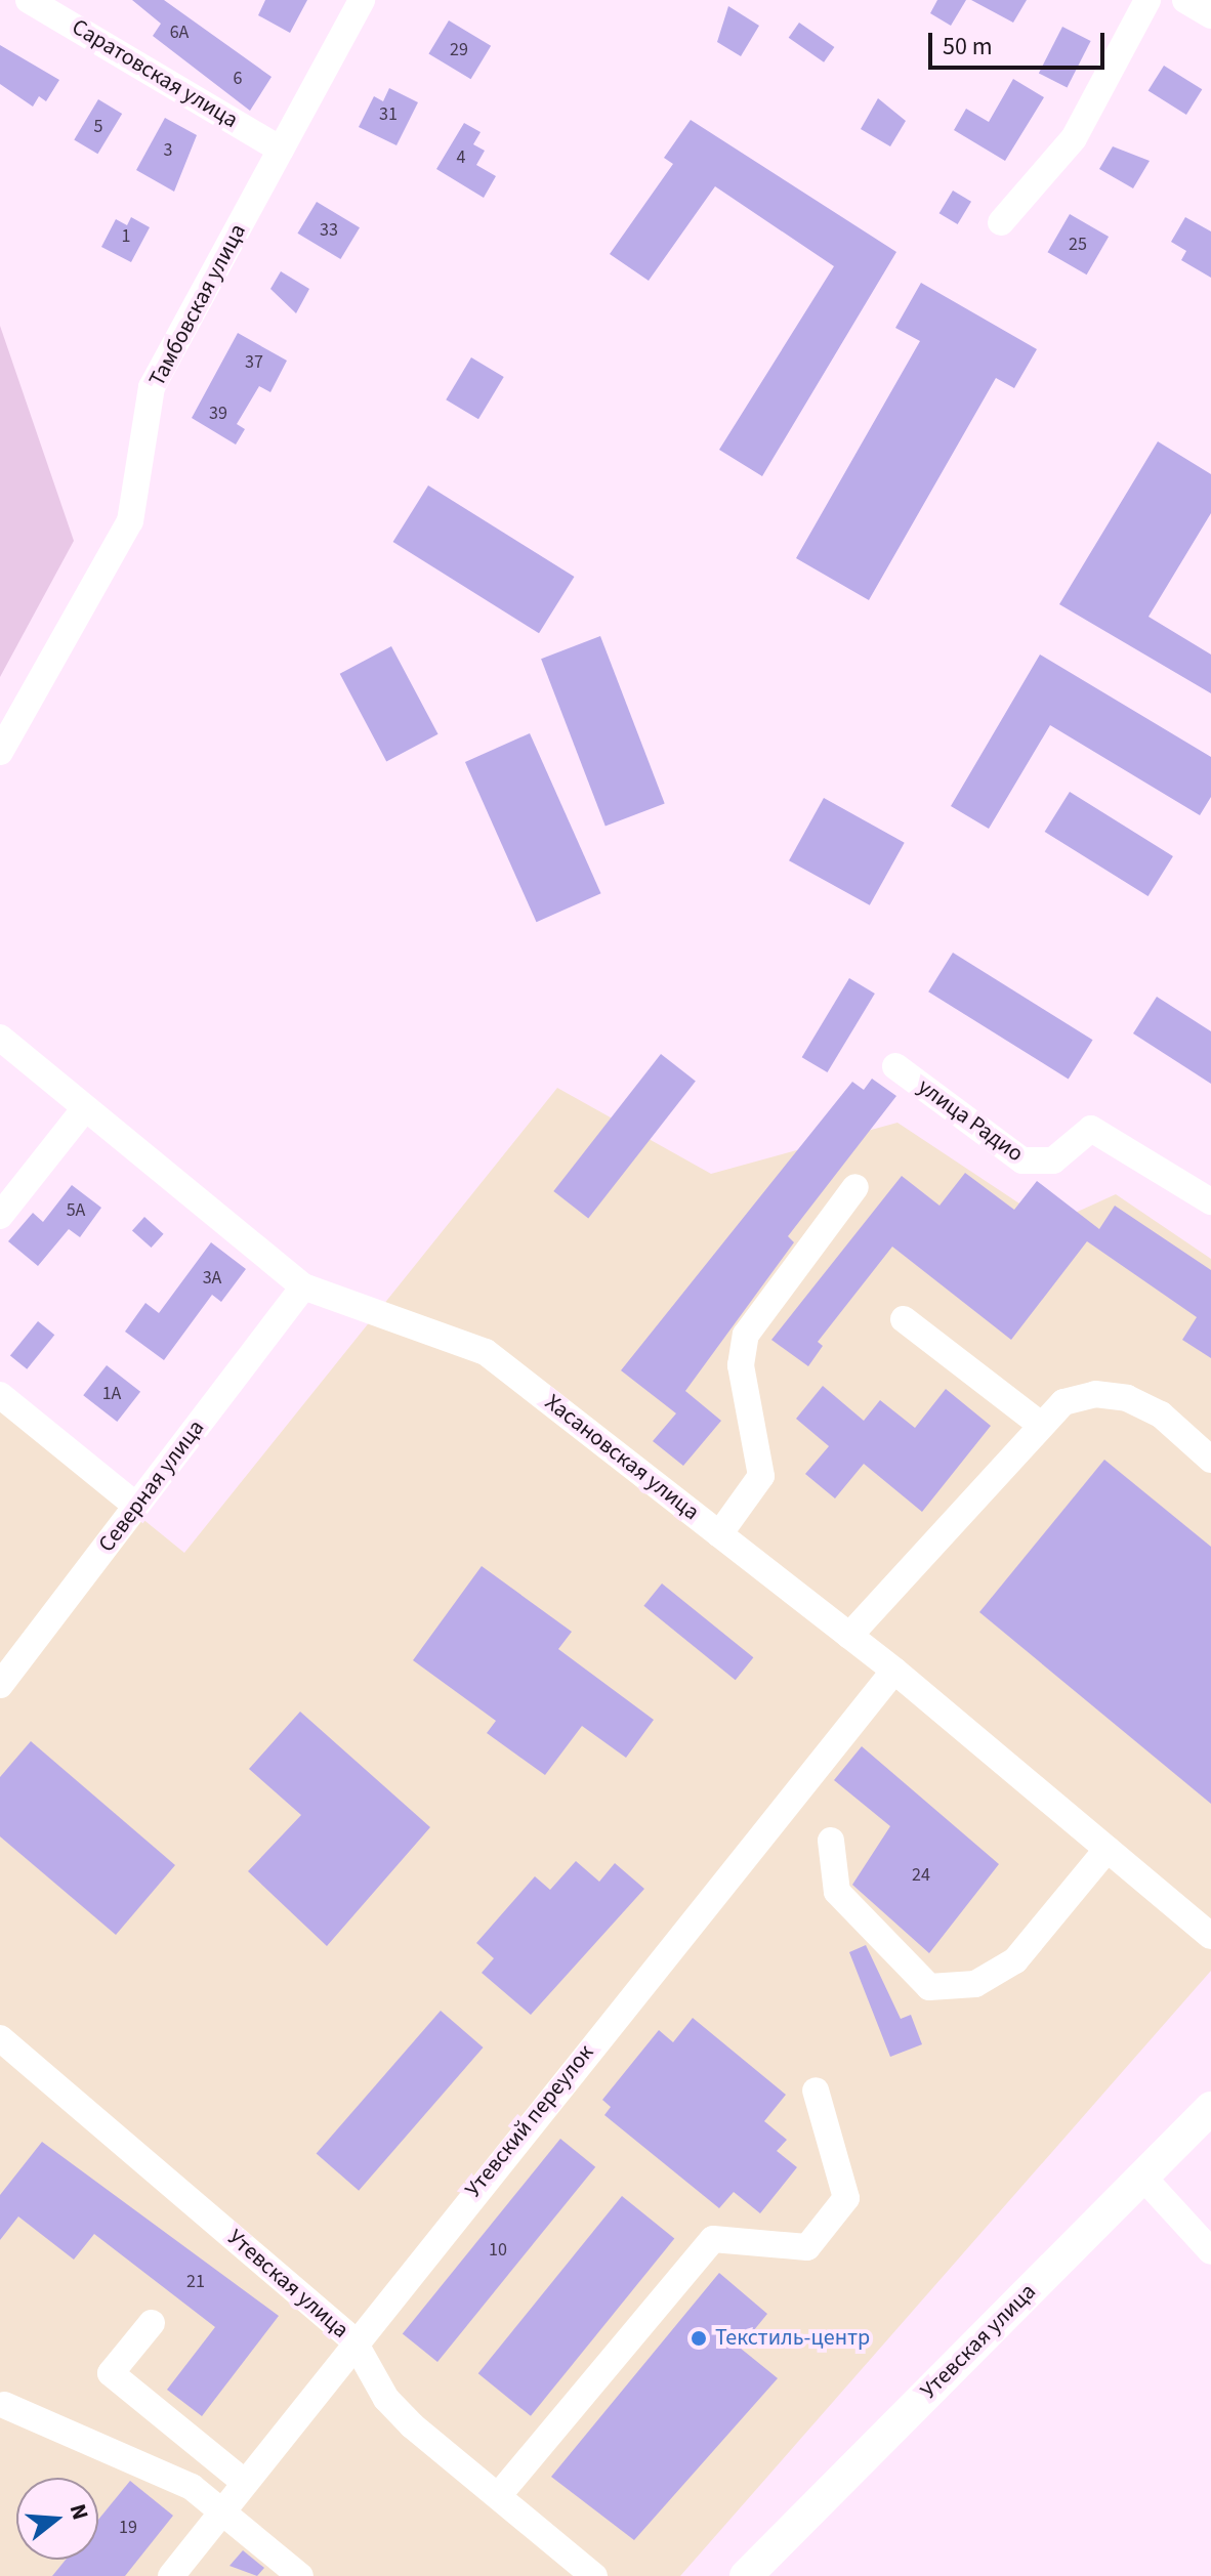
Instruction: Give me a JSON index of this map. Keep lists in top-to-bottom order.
{
  "streets": {
    "main road": ["Утевская улица"],
    "street": [
      "Саратовская улица",
      "Тамбовская улица",
      "улица Радио",
      "Хасановская улица",
      "Северная улица",
      "Утевский переулок"
    ]
  },
  "crossings": [
    ["Саратовская улица", "Тамбовская улица"],
    ["Хасановская улица", "Северная улица"],
    ["Хасановская улица", "Утевский переулок"],
    ["Утевский переулок", "Утевская улица"]
  ],
  "places": ["Текстиль-центр"],
  "house_numbers": [
    "6А",
    "29",
    "6",
    "31",
    "5",
    "3",
    "4",
    "33",
    "1",
    "25",
    "37",
    "39",
    "5А",
    "3А",
    "1А",
    "24",
    "10",
    "21",
    "19"
  ],
  "scale_bar": "50 m",
  "north": "right"
}
